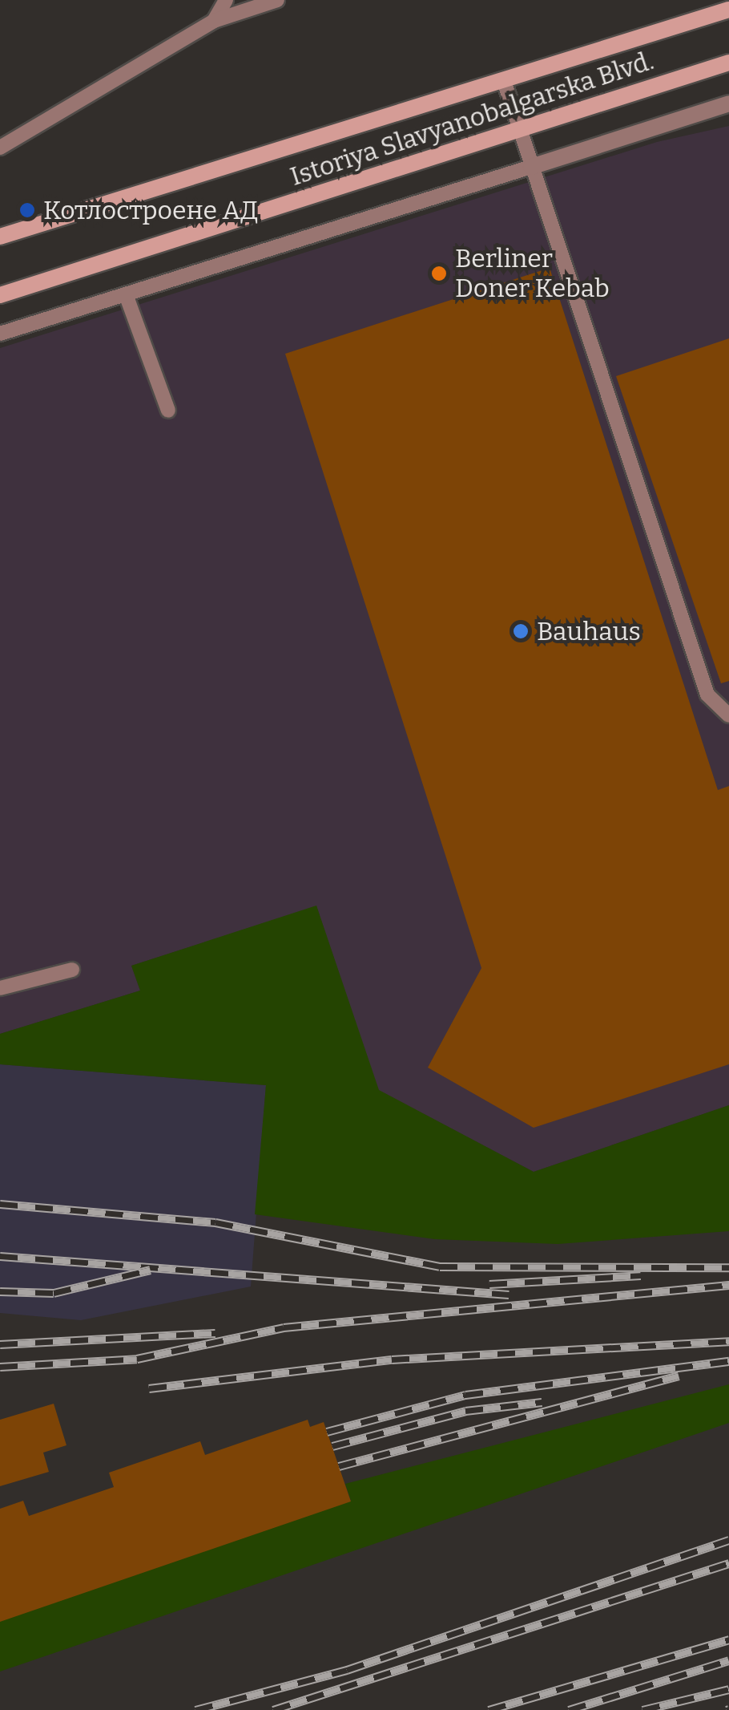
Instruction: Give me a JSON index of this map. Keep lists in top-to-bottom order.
{
  "streets": {
    "main road": ["Istoriya Slavyanobalgarska Blvd."]
  },
  "places": ["Котлостроене АД", "Berliner Doner Kebab", "Bauhaus"]
}
